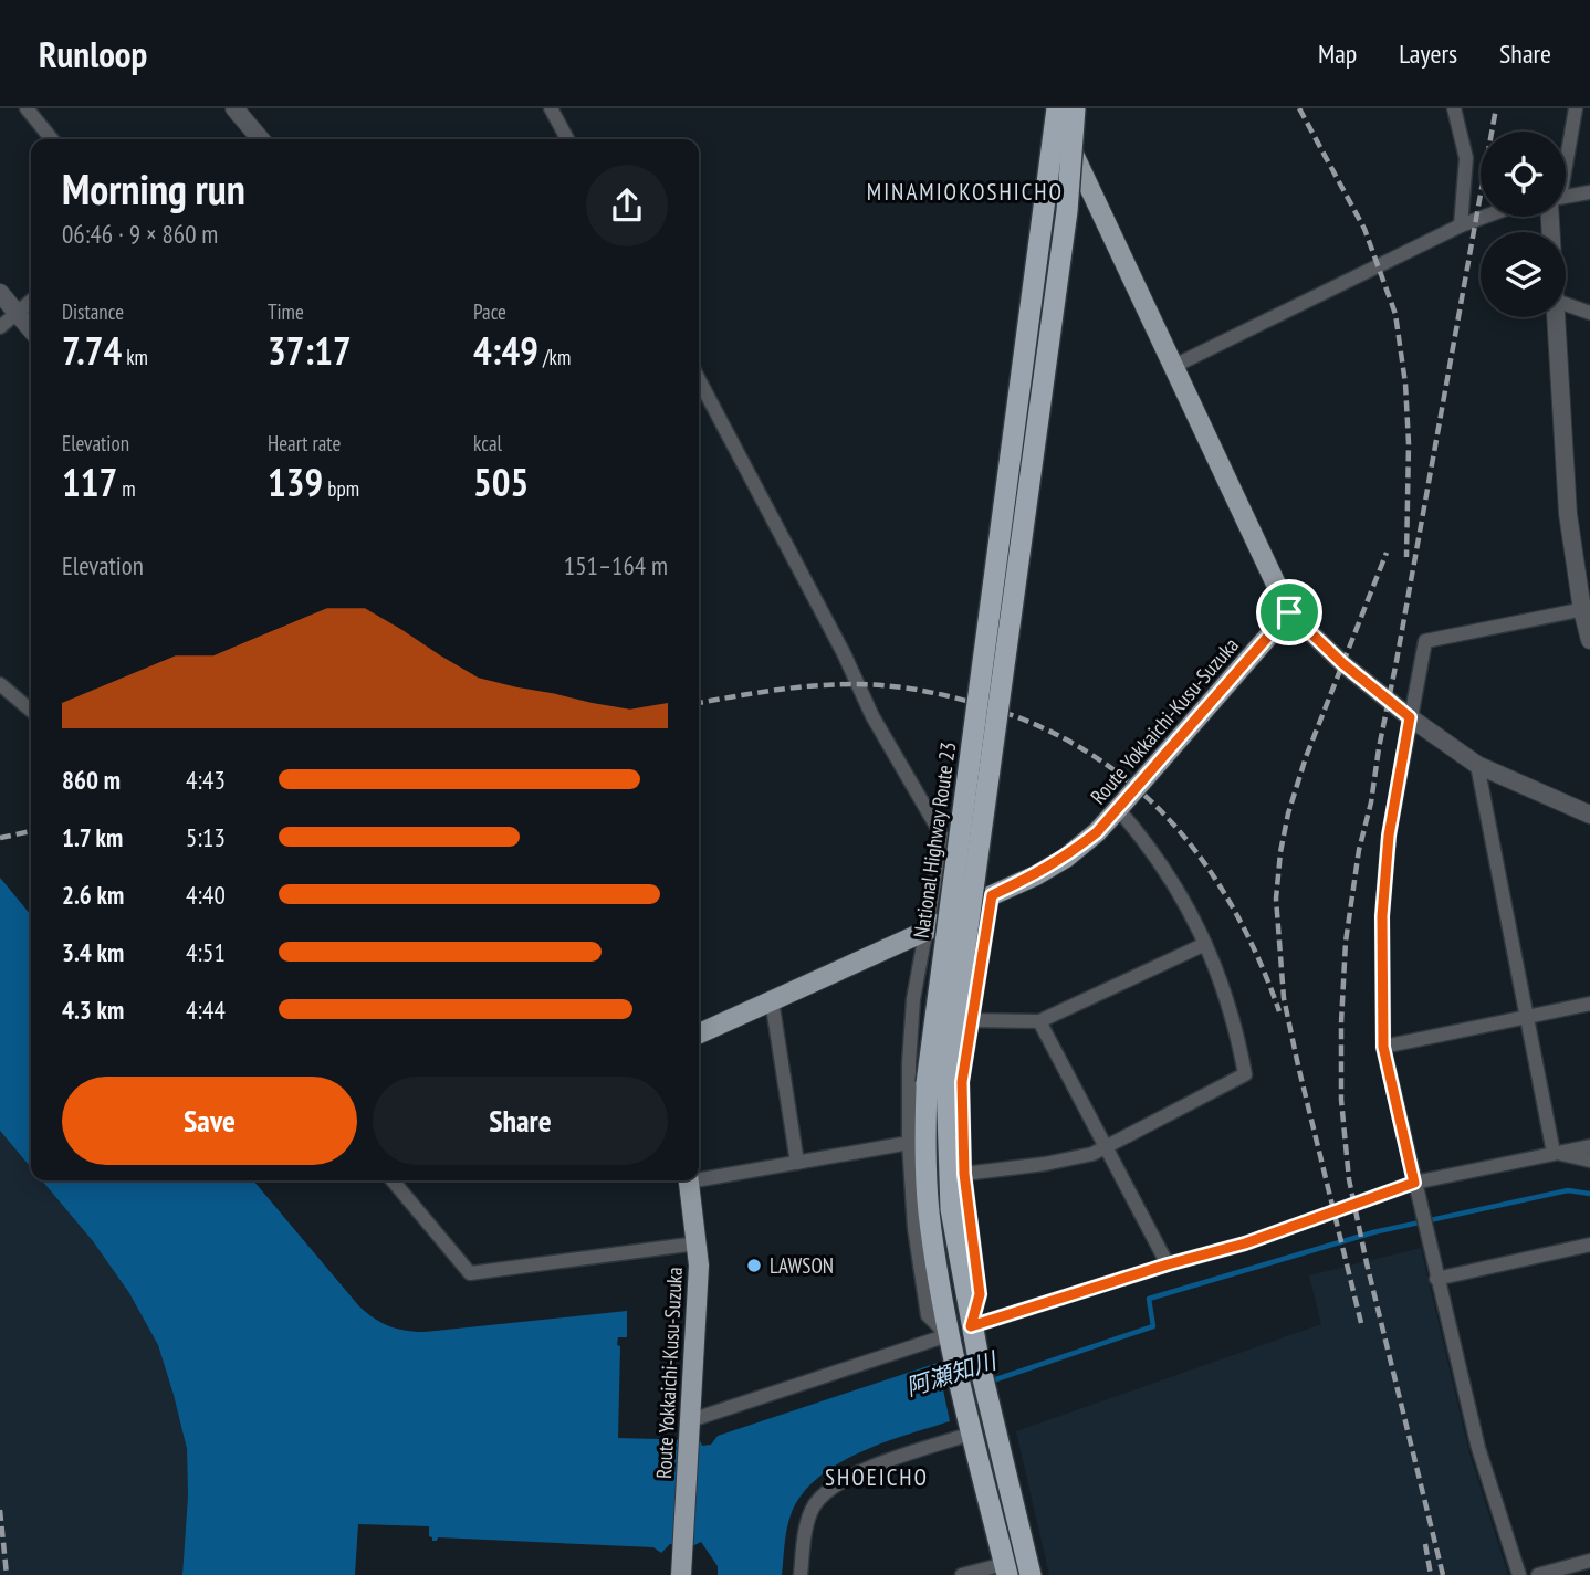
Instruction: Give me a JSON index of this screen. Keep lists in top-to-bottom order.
{
  "streets": {
    "highway": ["National Highway Route 23"],
    "main road": ["Route Yokkaichi-Kusu-Suzuka"]
  },
  "districts": ["MINAMIOKOSHICHO", "SHOEICHO"],
  "water": ["阿瀬知川"],
  "places": ["LAWSON"],
  "page": {
    "header": "Runloop",
    "nav": ["Map", "Layers", "Share"],
    "heading": ["Morning run", "06:46 · 9 × 860 m"],
    "stats": [
      ["Distance", "7.74 km"],
      ["Time", "37:17"],
      ["Pace", "4:49 /km"],
      ["Elevation", "117 m"],
      ["Heart rate", "139 bpm"],
      ["kcal", "505"]
    ],
    "chart": ["Elevation", "151–164 m"],
    "list": [
      {
        "name": "860 m",
        "note": "4:43"
      },
      {
        "name": "1.7 km",
        "note": "5:13"
      },
      {
        "name": "2.6 km",
        "note": "4:40"
      },
      {
        "name": "3.4 km",
        "note": "4:51"
      },
      {
        "name": "4.3 km",
        "note": "4:44"
      }
    ],
    "buttons": ["Save", "Share"]
  }
}
